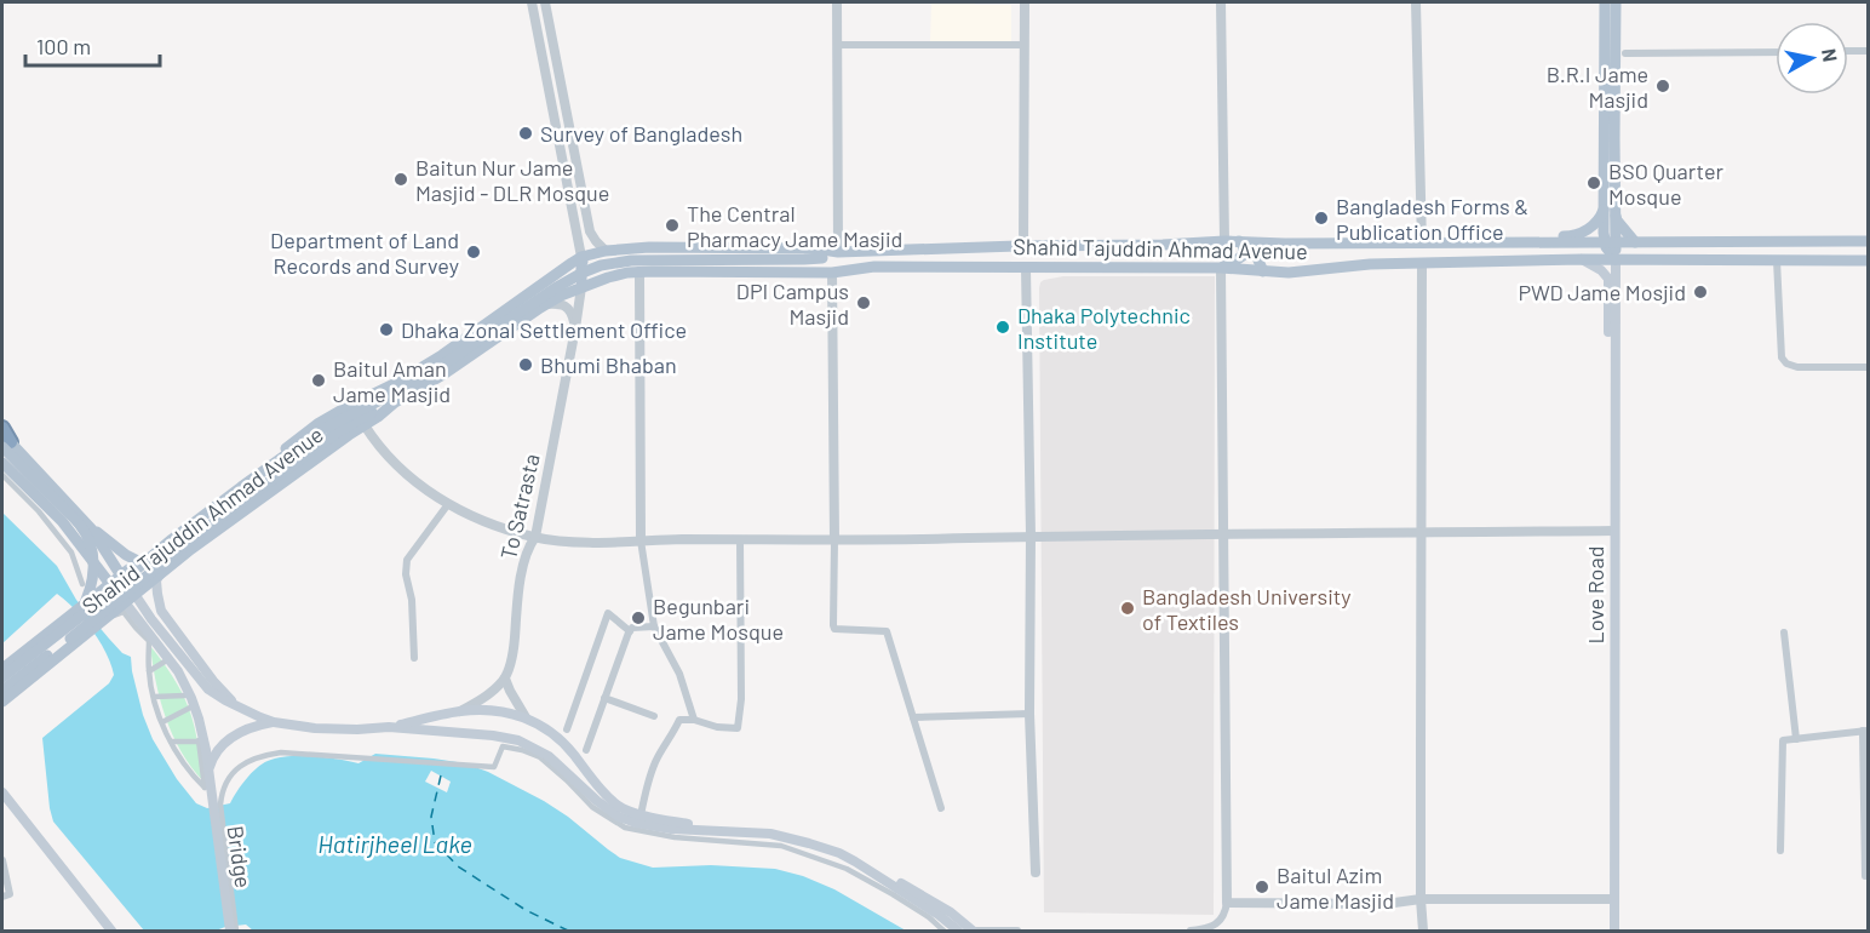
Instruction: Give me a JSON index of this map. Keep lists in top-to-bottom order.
{
  "streets": {
    "main road": ["Shahid Tajuddin Ahmad Avenue", "Love Road", "Bridge"],
    "street": ["To Satrasta"]
  },
  "crossings": [
    ["Shahid Tajuddin Ahmad Avenue", "To Satrasta"],
    ["Shahid Tajuddin Ahmad Avenue", "Love Road"],
    ["Shahid Tajuddin Ahmad Avenue", "Bridge"]
  ],
  "water": ["Hatirjheel Lake"],
  "places": [
    "B.R.I Jame Masjid",
    "Survey of Bangladesh",
    "Baitun Nur Jame Masjid - DLR Mosque",
    "BSO Quarter Mosque",
    "Bangladesh Forms & Publication Office",
    "The Central Pharmacy Jame Masjid",
    "Department of Land Records and Survey",
    "PWD Jame Mosjid",
    "DPI Campus Masjid",
    "Dhaka Polytechnic Institute",
    "Dhaka Zonal Settlement Office",
    "Bhumi Bhaban",
    "Baitul Aman Jame Masjid",
    "Bangladesh University of Textiles",
    "Begunbari Jame Mosque",
    "Baitul Azim Jame Masjid"
  ],
  "scale_bar": "100 m",
  "north": "right"
}
